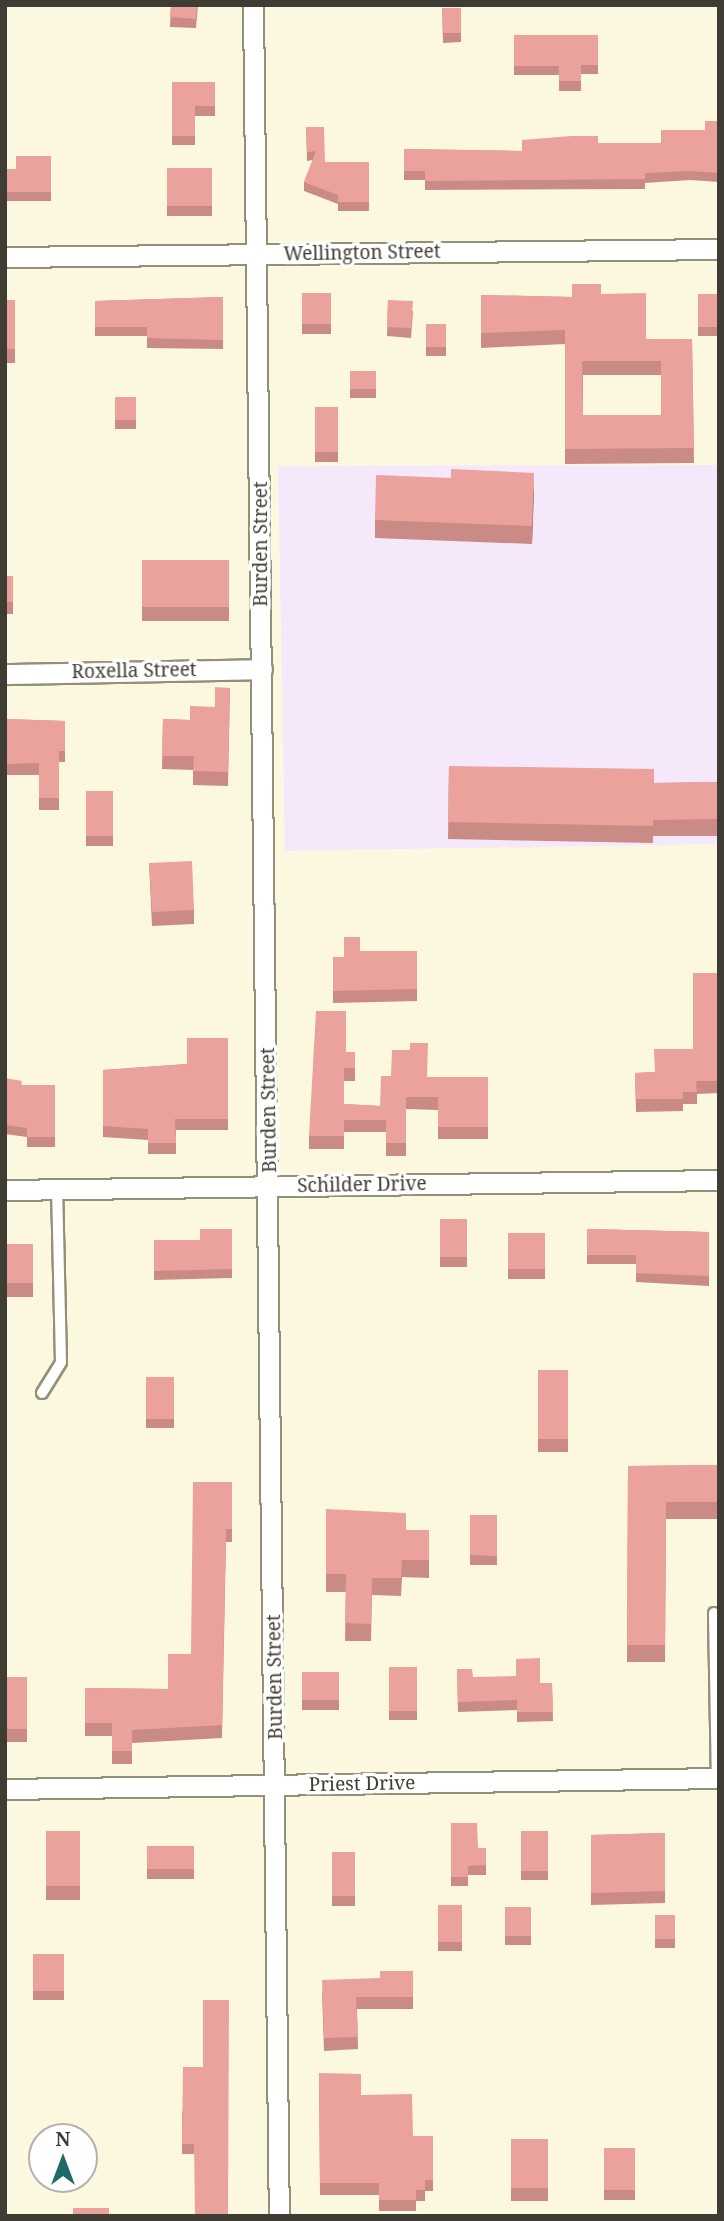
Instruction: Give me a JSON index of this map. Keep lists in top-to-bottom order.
{
  "streets": {
    "street": [
      "Wellington Street",
      "Burden Street",
      "Roxella Street",
      "Schilder Drive",
      "Priest Drive"
    ]
  },
  "crossings": [
    ["Wellington Street", "Burden Street"],
    ["Burden Street", "Roxella Street"],
    ["Burden Street", "Schilder Drive"],
    ["Burden Street", "Priest Drive"]
  ],
  "north": "top"
}
